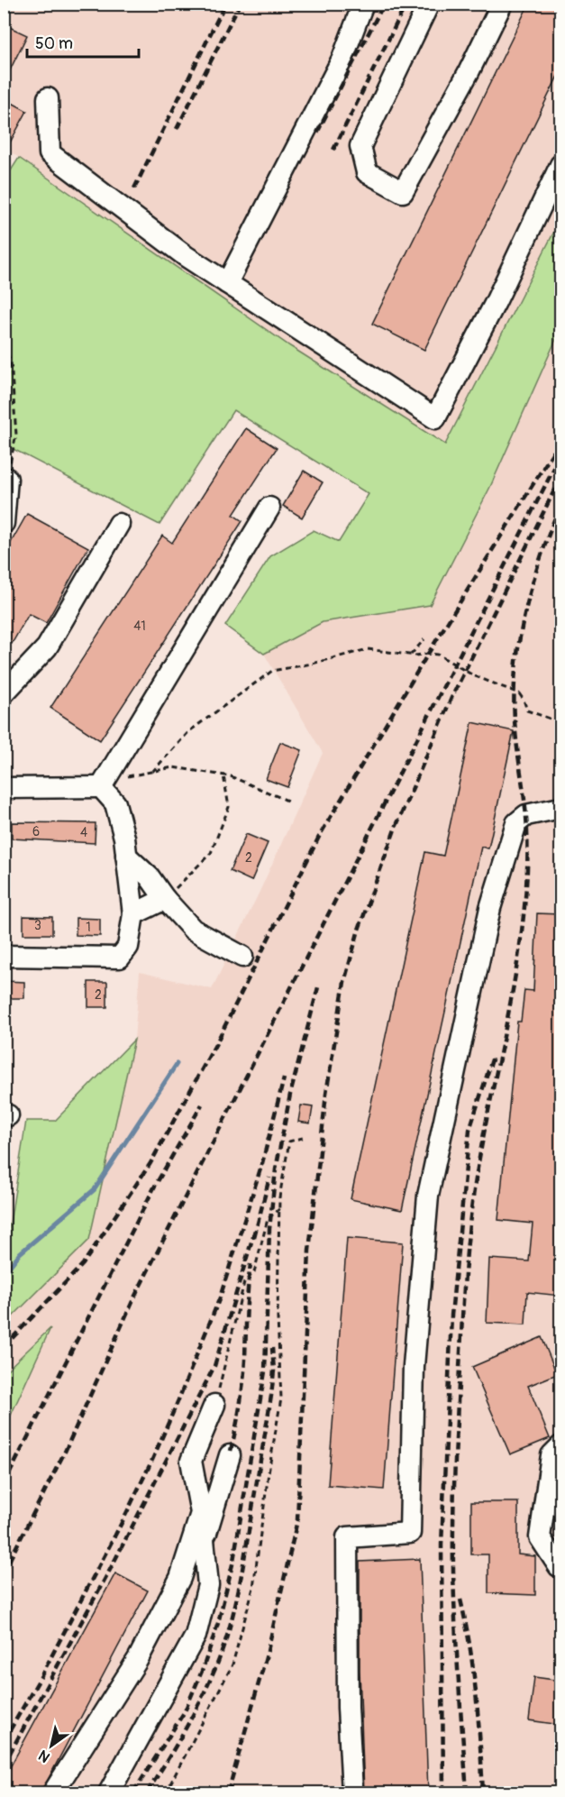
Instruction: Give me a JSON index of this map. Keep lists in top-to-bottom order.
{
  "house_numbers": [
    "41",
    "6",
    "4",
    "2",
    "3",
    "1",
    "2"
  ],
  "scale_bar": "50 m",
  "north": "bottom left"
}
